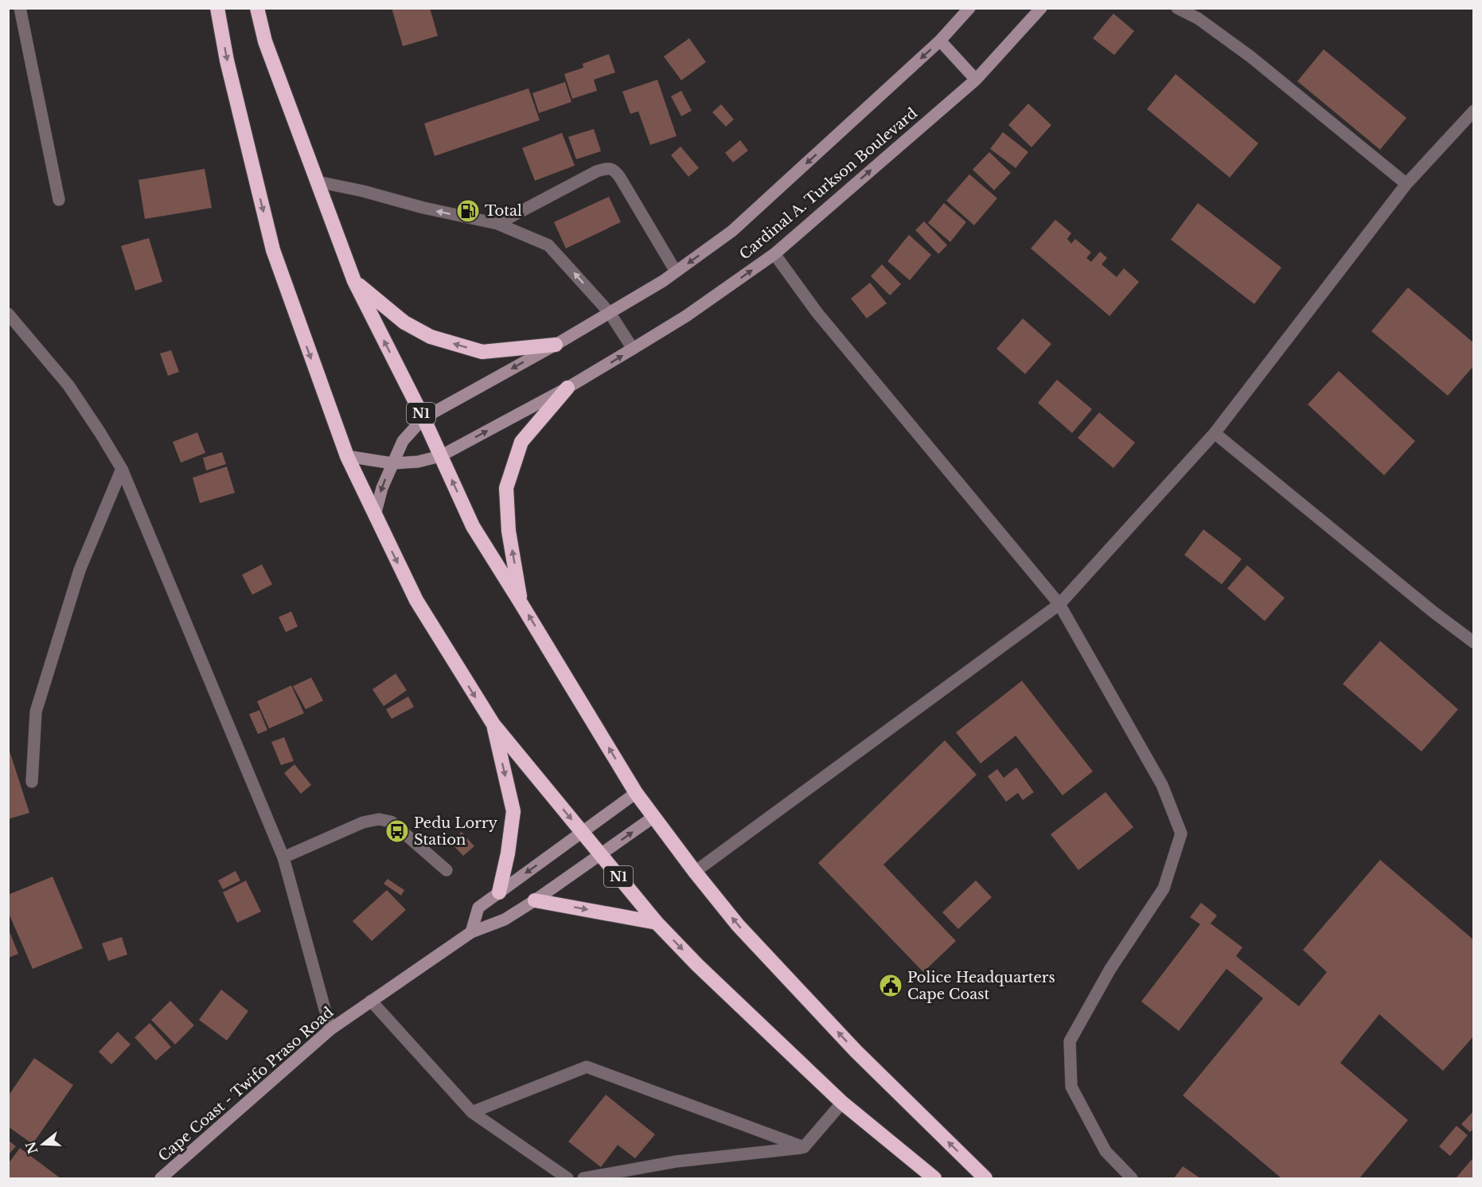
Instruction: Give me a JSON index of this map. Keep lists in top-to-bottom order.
{
  "streets": {
    "highway": ["N1"],
    "street": ["Cardinal A. Turkson Boulevard", "Cape Coast - Twifo Praso Road"]
  },
  "crossings": [
    ["Cardinal A. Turkson Boulevard", "N1"],
    ["N1", "Cape Coast - Twifo Praso Road"]
  ],
  "places": {
    "fuel station": ["Total"],
    "bus stop": ["Pedu Lorry Station"],
    "public building": ["Police Headquarters Cape Coast"]
  },
  "north": "left"
}
